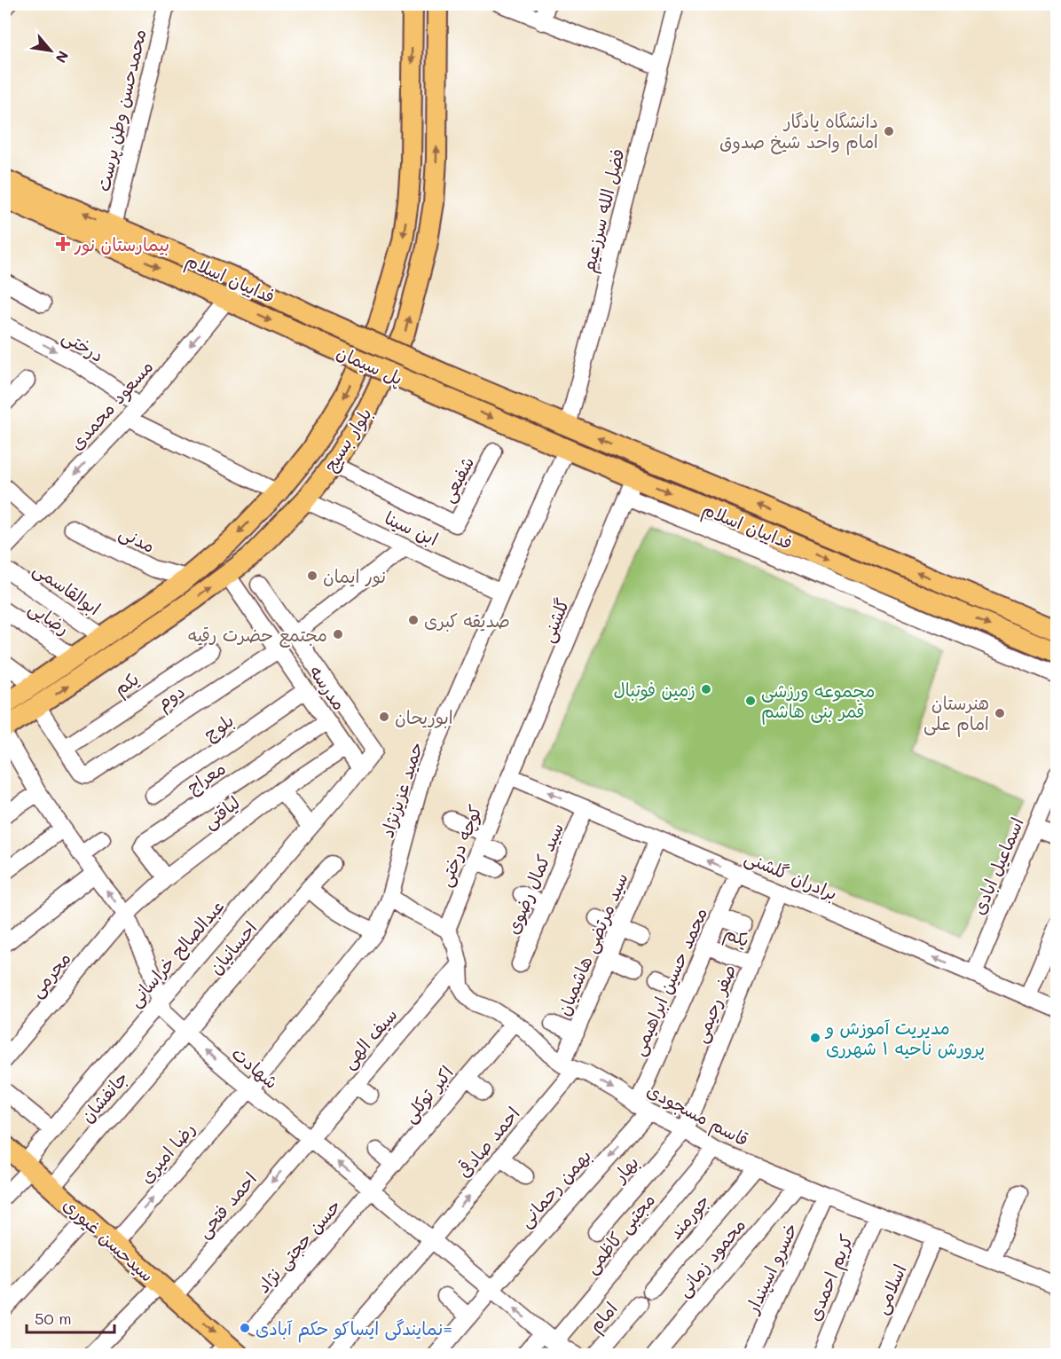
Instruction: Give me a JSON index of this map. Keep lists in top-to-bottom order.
{
  "streets": {
    "main road": [
      "فداییان اسلام",
      "پل سیمان",
      "بلوار بسیج",
      "سیدحسن غیوری"
    ],
    "street": [
      "محمدحسن وطن پرست",
      "فضل الله سرزعیم",
      "درختی",
      "مسعود محمدی",
      "شفیعی",
      "ابن سینا",
      "مدنی",
      "ابوالقاسمی",
      "رضایی",
      "گلشنی",
      "یکم",
      "مدرسه",
      "دوم",
      "بلوچ",
      "معراج",
      "حمید عزیزنژاد",
      "لیاقتی",
      "کوچه درختی",
      "اسماعیل ابادی",
      "برادران گلشنی",
      "سید کمال رضوی",
      "سید مرتضی هاشمیان",
      "احسانیان",
      "عبدالصالح خراسانی",
      "محرمی",
      "محمد حسین ابراهیمی",
      "صفر رحیمی",
      "سیف الهی",
      "شهادت",
      "اکبر توکلی",
      "جانفشان",
      "قاسم مسجودی",
      "احمد صادقی",
      "رضا امیری",
      "بهار",
      "بهمن رحمانی",
      "احمد فتحی",
      "جورمند",
      "مجتبی کاظمی",
      "حسن حجتی نژاد",
      "محمود زمانی",
      "خسرو اسپندار",
      "کریم احمدی",
      "اسلامی",
      "امام"
    ]
  },
  "crossings": [
    ["محمدحسن وطن پرست", "فداییان اسلام"],
    ["فضل الله سرزعیم", "فداییان اسلام"],
    ["فداییان اسلام", "پل سیمان"],
    ["فداییان اسلام", "مسعود محمدی"],
    ["فداییان اسلام", "گلشنی"],
    ["فداییان اسلام", "حمید عزیزنژاد"],
    ["درختی", "مسعود محمدی"],
    ["بلوار بسیج", "شفیعی"],
    ["بلوار بسیج", "ابن سینا"],
    ["بلوار بسیج", "مدنی"],
    ["بلوار بسیج", "ابوالقاسمی"],
    ["بلوار بسیج", "رضایی"],
    ["بلوار بسیج", "مدرسه"],
    ["بلوار بسیج", "شهادت"],
    ["ابن سینا", "حمید عزیزنژاد"],
    ["گلشنی", "کوچه درختی"],
    ["گلشنی", "برادران گلشنی"],
    ["یکم", "دوم"],
    ["یکم", "محمد حسین ابراهیمی"],
    ["یکم", "صفر رحیمی"],
    ["مدرسه", "دوم"],
    ["مدرسه", "بلوچ"],
    ["مدرسه", "معراج"],
    ["مدرسه", "لیاقتی"],
    ["مدرسه", "عبدالصالح خراسانی"],
    ["معراج", "لیاقتی"],
    ["حمید عزیزنژاد", "شهادت"],
    ["حمید عزیزنژاد", "رضا امیری"],
    ["لیاقتی", "محرمی"],
    ["لیاقتی", "شهادت"],
    ["کوچه درختی", "برادران گلشنی"],
    ["کوچه درختی", "قاسم مسجودی"],
    ["اسماعیل ابادی", "برادران گلشنی"],
    ["برادران گلشنی", "سید کمال رضوی"],
    ["برادران گلشنی", "سید مرتضی هاشمیان"],
    ["برادران گلشنی", "محمد حسین ابراهیمی"],
    ["برادران گلشنی", "صفر رحیمی"],
    ["سید مرتضی هاشمیان", "قاسم مسجودی"],
    ["سید مرتضی هاشمیان", "احمد صادقی"],
    ["احسانیان", "شهادت"],
    ["احسانیان", "جانفشان"],
    ["عبدالصالح خراسانی", "شهادت"],
    ["عبدالصالح خراسانی", "سیدحسن غیوری"],
    ["محرمی", "شهادت"],
    ["محمد حسین ابراهیمی", "قاسم مسجودی"],
    ["محمد حسین ابراهیمی", "بهمن رحمانی"],
    ["صفر رحیمی", "قاسم مسجودی"],
    ["صفر رحیمی", "بهار"],
    ["سیف الهی", "شهادت"],
    ["سیف الهی", "قاسم مسجودی"],
    ["سیف الهی", "احمد فتحی"],
    ["شهادت", "اکبر توکلی"],
    ["شهادت", "جانفشان"],
    ["شهادت", "احمد صادقی"],
    ["شهادت", "رضا امیری"],
    ["شهادت", "بهمن رحمانی"],
    ["شهادت", "احمد فتحی"],
    ["شهادت", "مجتبی کاظمی"],
    ["شهادت", "حسن حجتی نژاد"],
    ["اکبر توکلی", "قاسم مسجودی"],
    ["اکبر توکلی", "حسن حجتی نژاد"],
    ["جانفشان", "سیدحسن غیوری"],
    ["قاسم مسجودی", "احمد صادقی"],
    ["قاسم مسجودی", "بهار"],
    ["قاسم مسجودی", "بهمن رحمانی"],
    ["قاسم مسجودی", "جورمند"],
    ["قاسم مسجودی", "مجتبی کاظمی"],
    ["قاسم مسجودی", "محمود زمانی"],
    ["قاسم مسجودی", "خسرو اسپندار"],
    ["قاسم مسجودی", "کریم احمدی"],
    ["قاسم مسجودی", "اسلامی"],
    ["رضا امیری", "سیدحسن غیوری"],
    ["احمد فتحی", "سیدحسن غیوری"]
  ],
  "one_way": [
    "درختی",
    "مسعود محمدی",
    "رضا امیری",
    "بهمن رحمانی",
    "احمد فتحی"
  ],
  "places": {
    "other": [
      "دانشگاه یادگار امام واحد شیخ صدوق",
      "نور ایمان",
      "صدیقه کبری",
      "مجتمع حضرت رقیه",
      "زمین فوتبال",
      "مجموعه ورزشی قمر بنی هاشم",
      "هنرستان امام علی",
      "ابوریحان",
      "مدیریت آموزش و پرورش ناحیه ۱ شهرری",
      "نمایندگی ایساکو حکم آبادی="
    ],
    "health": ["بیمارستان نور"]
  },
  "scale_bar": "50 m",
  "north": "bottom right"
}
